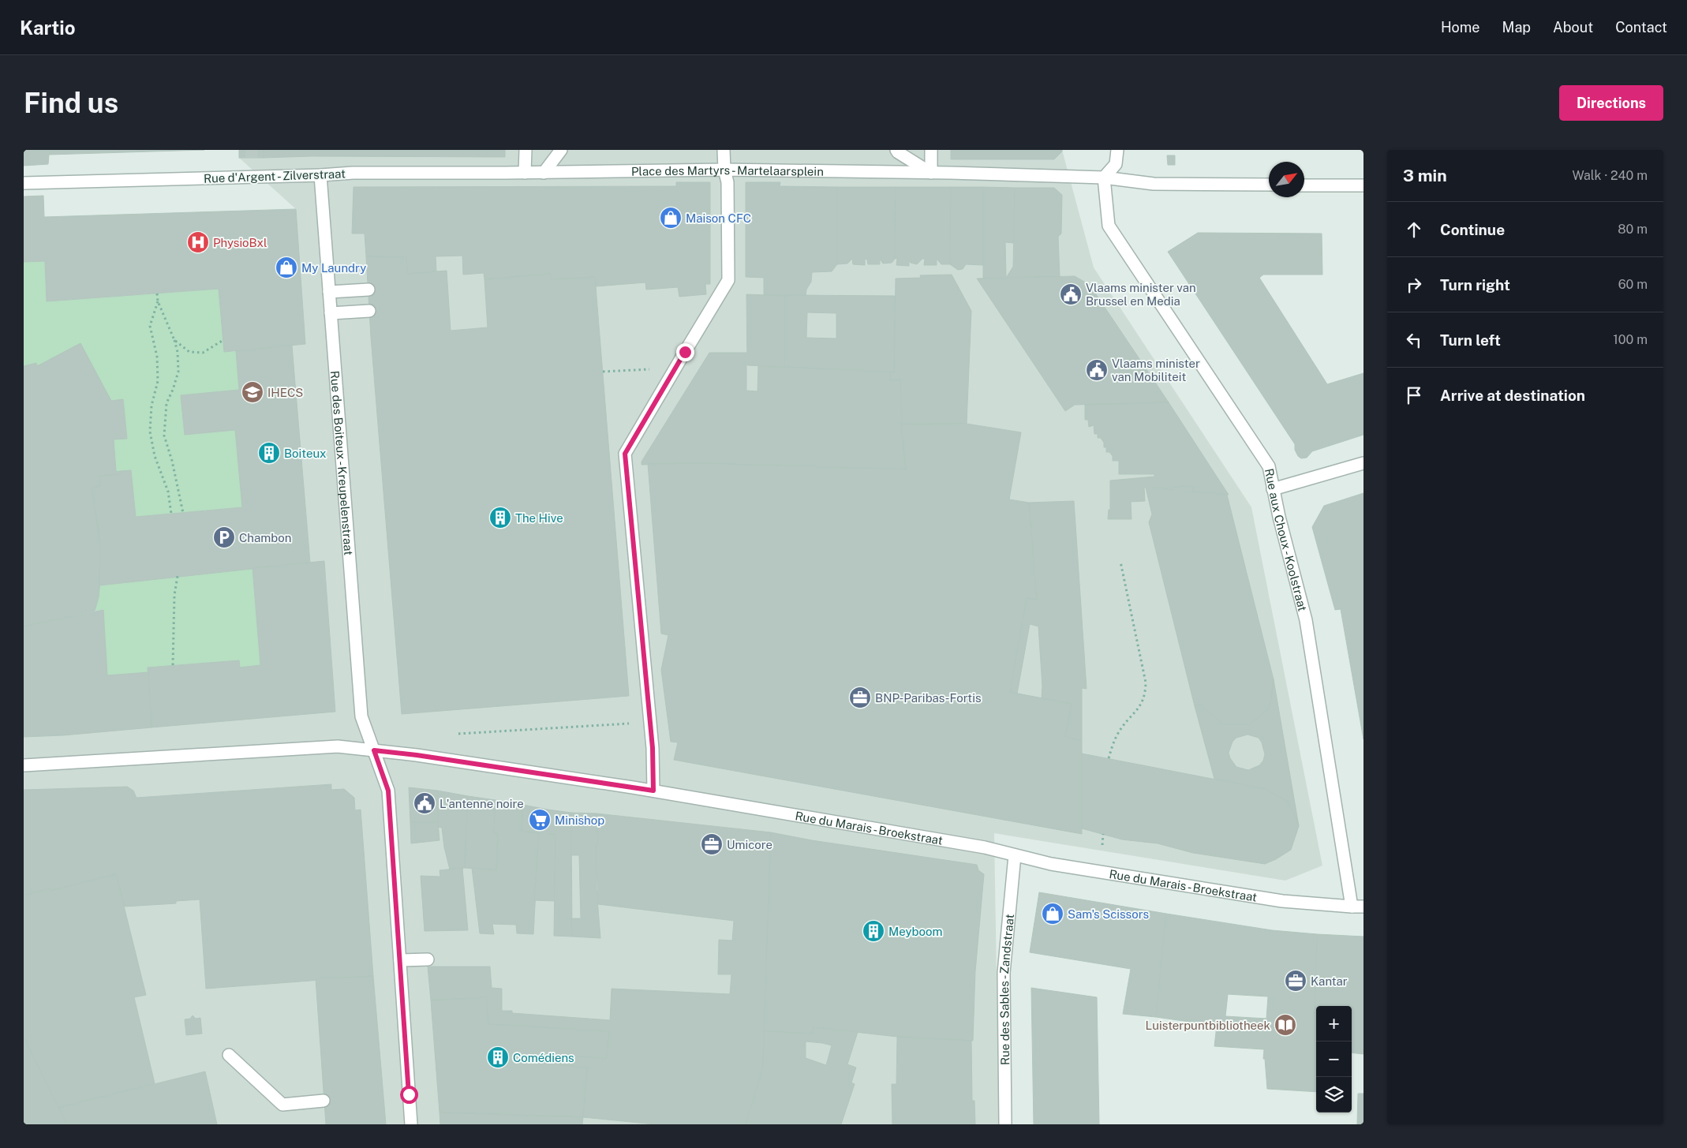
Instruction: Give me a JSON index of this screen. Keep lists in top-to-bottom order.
{
  "streets": {
    "street": [
      "Place des Martyrs - Martelaarsplein",
      "Rue d'Argent - Zilverstraat",
      "Rue des Boiteux - Kreupelenstraat",
      "Rue aux Choux - Koolstraat",
      "Rue du Marais - Broekstraat",
      "Rue des Sables - Zandstraat"
    ]
  },
  "crossings": [
    ["Place des Martyrs - Martelaarsplein", "Rue d'Argent - Zilverstraat"],
    ["Place des Martyrs - Martelaarsplein", "Rue aux Choux - Koolstraat"],
    ["Rue d'Argent - Zilverstraat", "Rue des Boiteux - Kreupelenstraat"],
    ["Rue des Boiteux - Kreupelenstraat", "Rue du Marais - Broekstraat"],
    ["Rue aux Choux - Koolstraat", "Rue du Marais - Broekstraat"],
    ["Rue du Marais - Broekstraat", "Rue des Sables - Zandstraat"]
  ],
  "places": {
    "shop": ["Maison CFC", "My Laundry", "Sam's Scissors"],
    "hospital": ["PhysioBxl"],
    "public building": ["Vlaams minister van Brussel en Media", "Vlaams minister van Mobiliteit", "L'antenne noire"],
    "school or university": ["IHECS"],
    "building": [
      "Boiteux",
      "The Hive",
      "Meyboom",
      "Comédiens"
    ],
    "parking": ["Chambon"],
    "office": ["BNP-Paribas-Fortis", "Umicore", "Kantar"],
    "supermarket": ["Minishop"],
    "library": ["Luisterpuntbibliotheek"]
  },
  "north": "top right",
  "page": {
    "header": "Kartio",
    "nav": [
      "Home",
      "Map",
      "About",
      "Contact"
    ],
    "buttons": "Directions",
    "title": "Find us",
    "heading": ["3 min", "Walk · 240 m"],
    "list": [
      ["Continue", "80 m"],
      ["Turn right", "60 m"],
      ["Turn left", "100 m"],
      "Arrive at destination"
    ],
    "map_buttons": ["+", "−"]
  }
}
